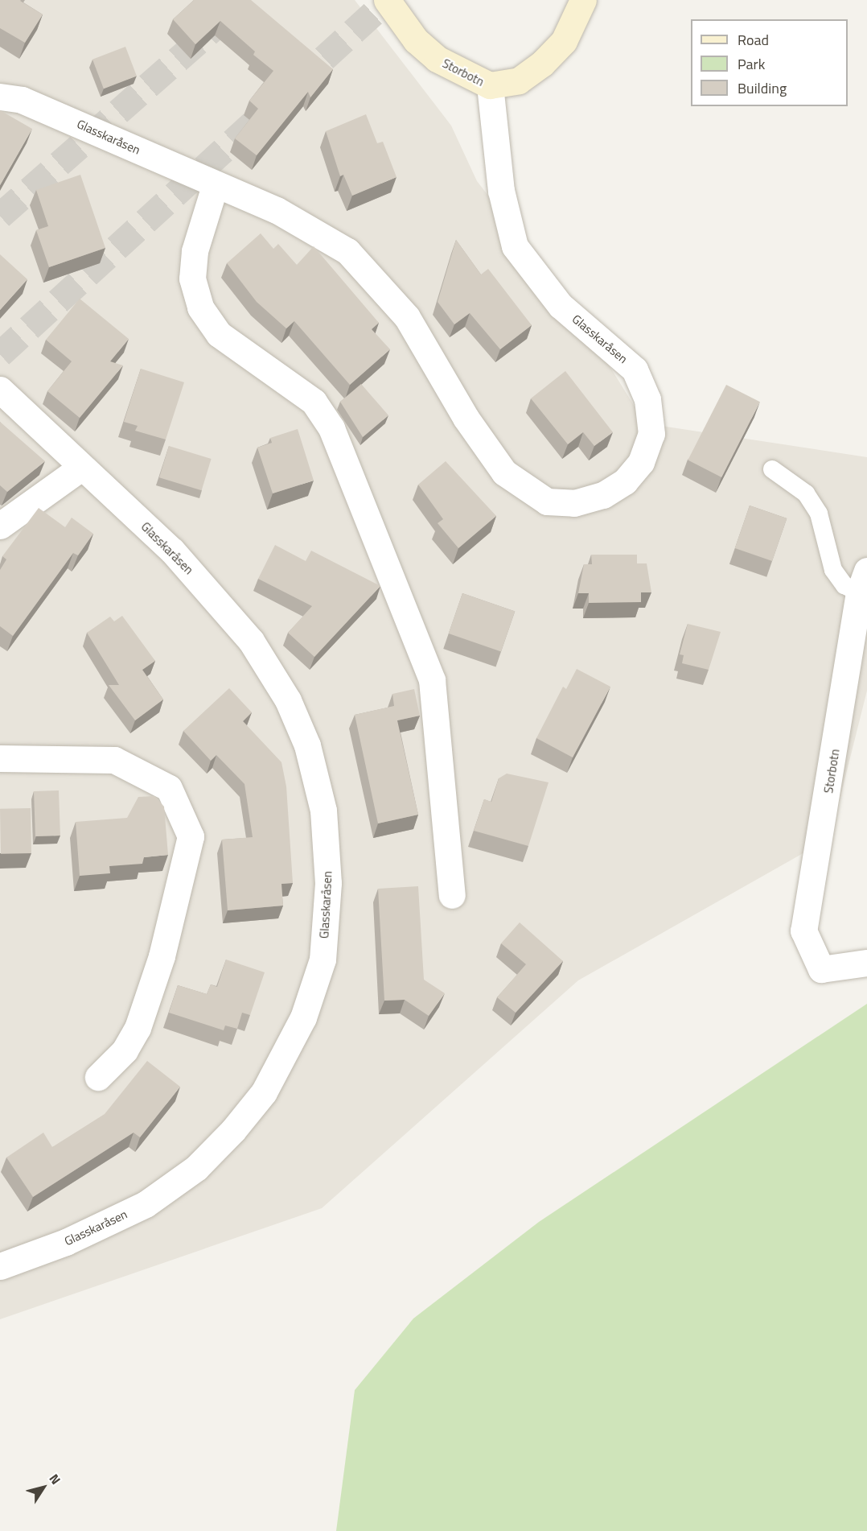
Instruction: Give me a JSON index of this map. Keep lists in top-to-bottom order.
{
  "streets": {
    "street": ["Storbotn", "Glasskaråsen"]
  },
  "crossings": [
    ["Storbotn", "Glasskaråsen"]
  ],
  "legend": ["Road", "Park", "Building"],
  "north": "top right"
}
